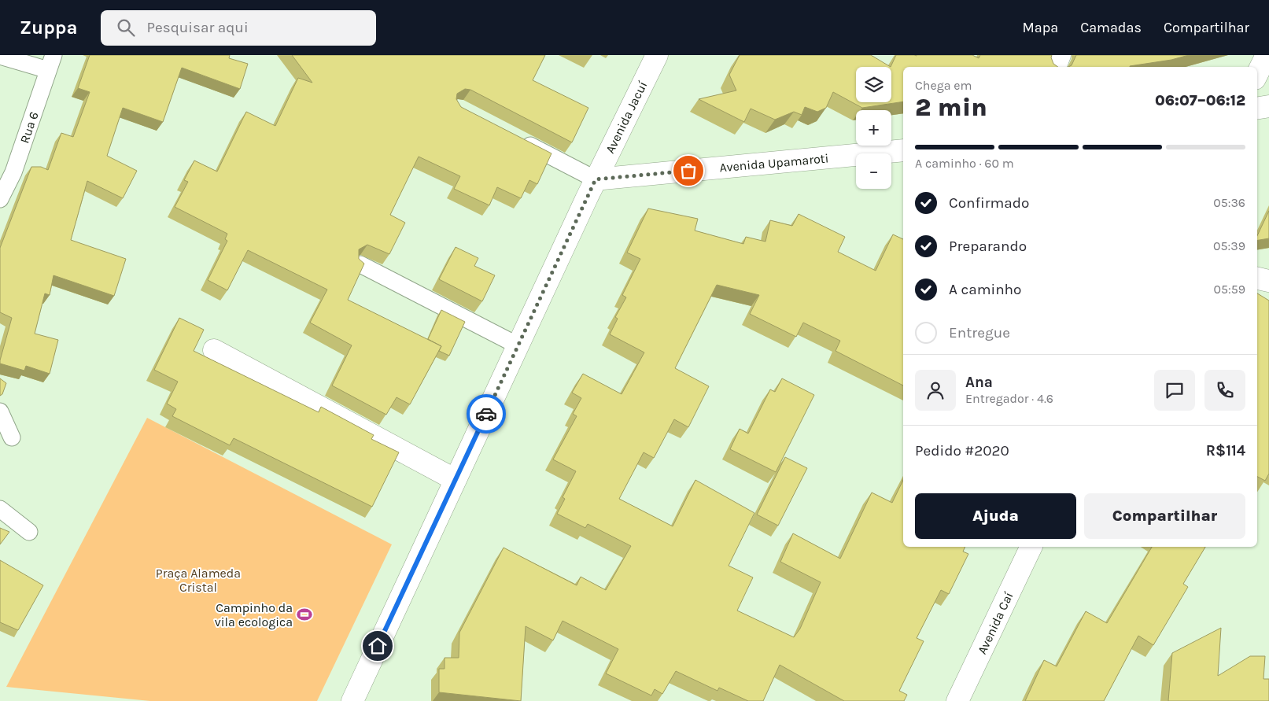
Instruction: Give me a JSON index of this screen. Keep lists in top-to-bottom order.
{
  "streets": {
    "street": ["Avenida Jacuí", "Avenida Upamaroti", "Avenida Caí"],
    "lane": ["Rua 6"]
  },
  "crossings": [
    ["Avenida Jacuí", "Avenida Upamaroti"]
  ],
  "parks": ["Praça Alameda Cristal"],
  "places": {
    "sports": ["Campinho da vila ecologica"]
  },
  "page": {
    "header": "Zuppa",
    "search": "Pesquisar aqui",
    "nav": ["Mapa", "Camadas", "Compartilhar"],
    "map_buttons": ["+", "−"],
    "heading": ["2 min", "Chega em", "06:07–06:12"],
    "panel": [
      "Ana",
      "Entregador · 4.6",
      "Pedido #2020",
      "R$114"
    ],
    "bar": "A caminho · 60 m",
    "list": [
      ["Confirmado", "05:36"],
      ["Preparando", "05:39"],
      ["A caminho", "05:59"],
      "Entregue"
    ],
    "buttons": ["Ajuda", "Compartilhar"]
  }
}
